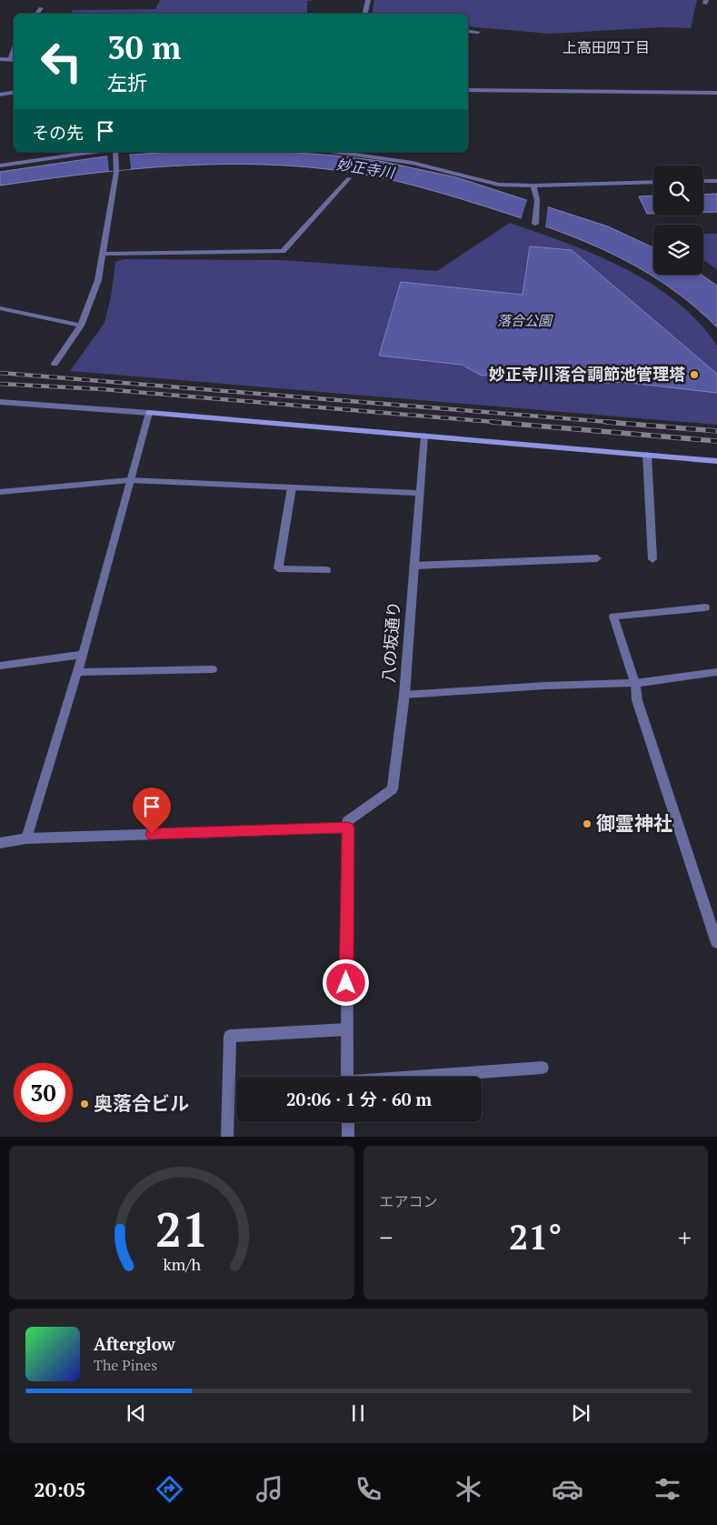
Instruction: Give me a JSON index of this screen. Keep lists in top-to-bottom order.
{
  "streets": {
    "street": ["八の坂通り"]
  },
  "districts": ["上高田四丁目"],
  "water": ["妙正寺川"],
  "parks": ["落合公園"],
  "places": ["妙正寺川落合調節池管理塔", "御霊神社", "奥落合ビル"],
  "page": {
    "turn": ["30 m", "左折"],
    "then": "その先",
    "limit": "30",
    "trip": "20:06 · 1 分 · 60 m",
    "tile": "エアコン",
    "heat": ["−", "21°", "+"],
    "song": ["Afterglow", "The Pines"],
    "tabs": "20:05",
    "gauge": ["21", "km/h"]
  }
}
